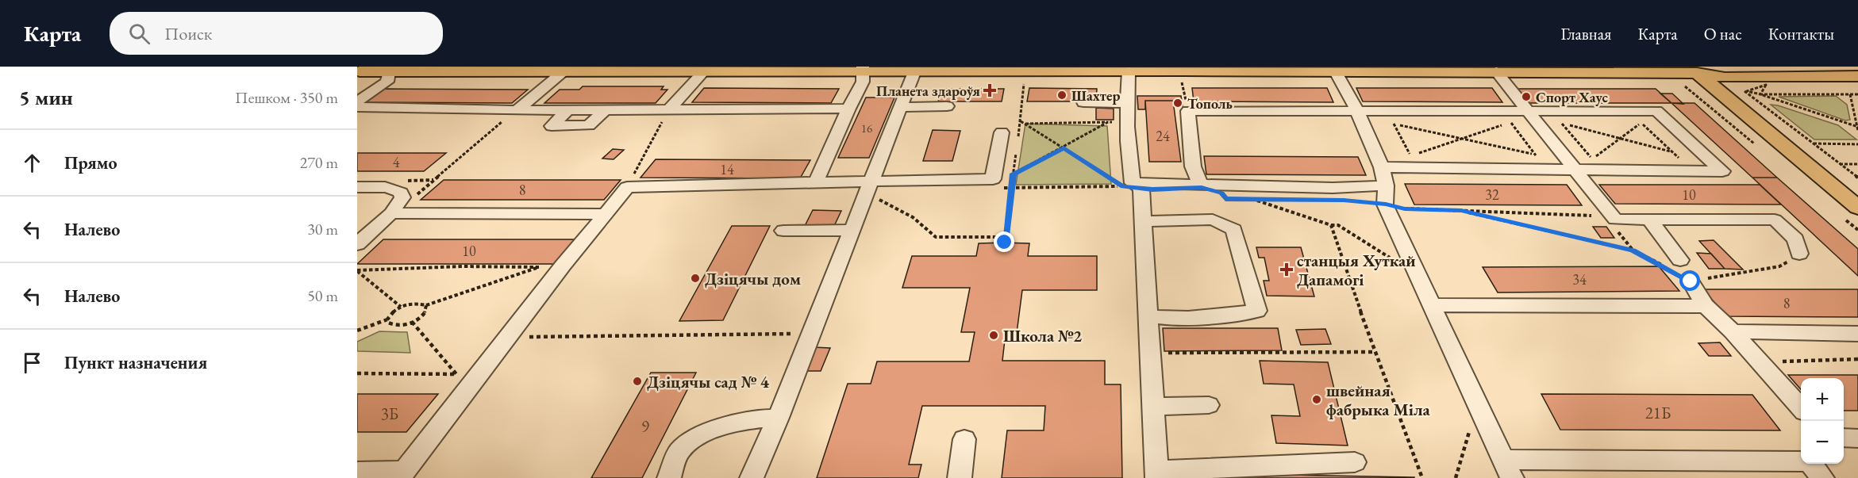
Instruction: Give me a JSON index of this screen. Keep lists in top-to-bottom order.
{
  "places": {
    "health": ["Планета здароўя", "станцыя Хуткай Дапамогі"],
    "other": [
      "Шахтер",
      "Спорт Хаус",
      "Тополь",
      "Дзіцячы дом",
      "Школа №2",
      "Дзіцячы сад № 4",
      "швейная фабрыка Міла"
    ]
  },
  "house_numbers": [
    "16",
    "24",
    "4",
    "14",
    "8",
    "32",
    "10",
    "10",
    "34",
    "8",
    "21Б",
    "3Б",
    "9"
  ],
  "page": {
    "header": "Карта",
    "search": "Поиск",
    "nav": [
      "Главная",
      "Карта",
      "О нас",
      "Контакты"
    ],
    "heading": ["5 мин", "Пешком · 350 m"],
    "list": [
      ["Прямо", "270 m"],
      ["Налево", "30 m"],
      ["Налево", "50 m"],
      "Пункт назначения"
    ],
    "map_buttons": ["+", "−"]
  }
}
